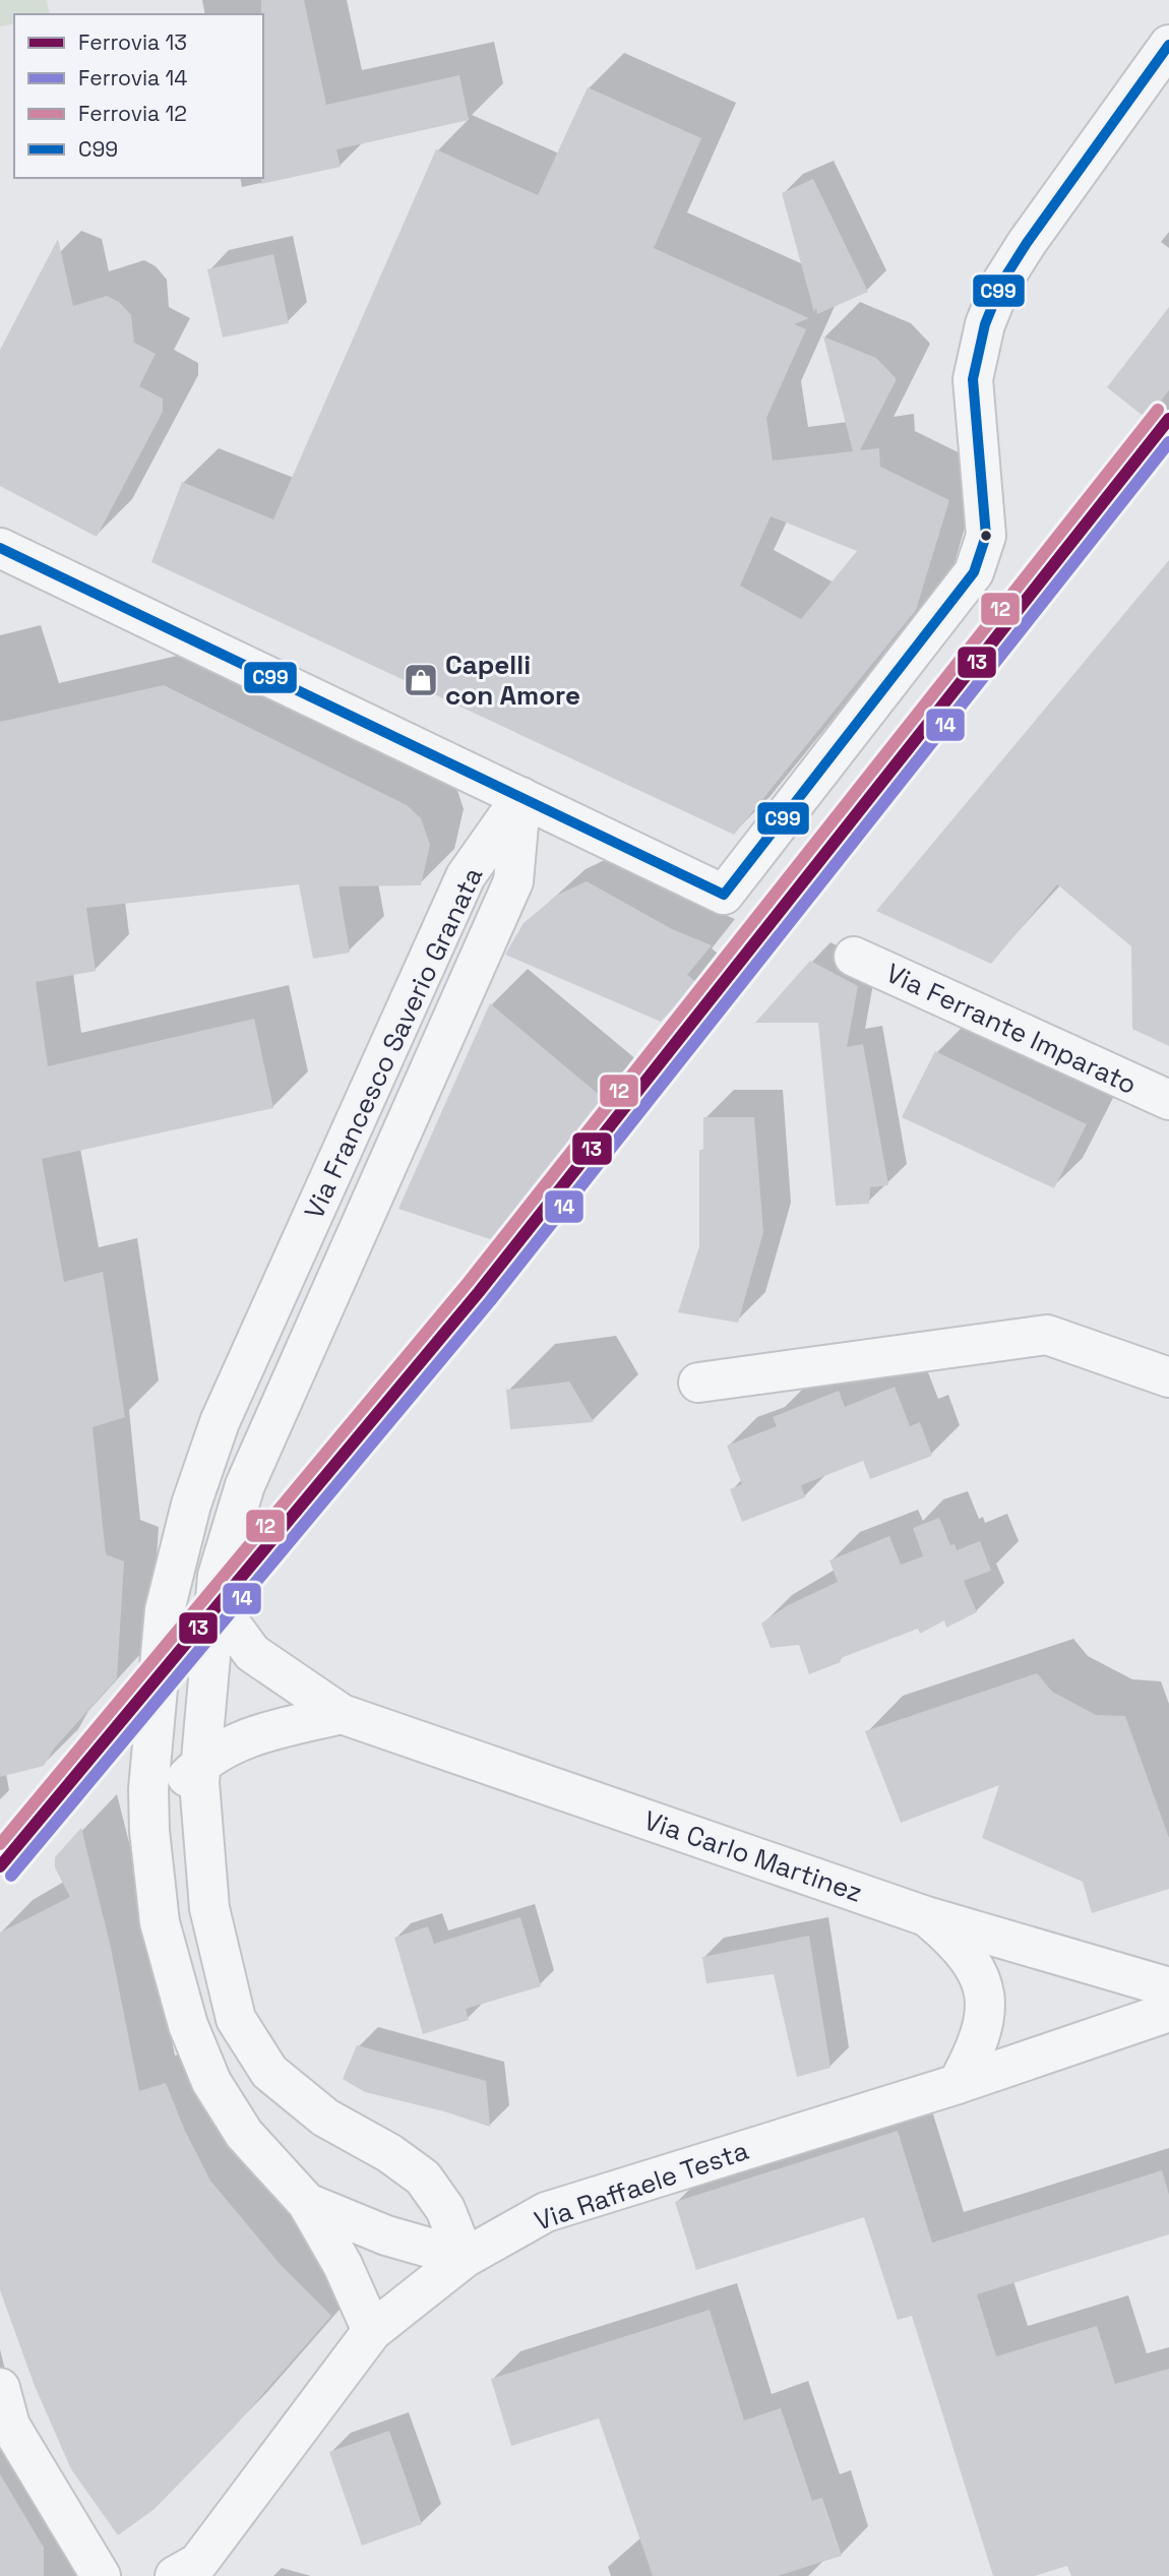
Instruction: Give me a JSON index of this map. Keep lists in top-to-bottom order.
{
  "streets": {
    "street": [
      "Via Ferrante Imparato",
      "Via Francesco Saverio Granata",
      "Via Carlo Martinez",
      "Via Raffaele Testa"
    ]
  },
  "crossings": [
    ["Via Francesco Saverio Granata", "Via Carlo Martinez"],
    ["Via Francesco Saverio Granata", "Via Raffaele Testa"]
  ],
  "places": {
    "shop": ["Capelli con Amore"]
  },
  "lines": [
    "transit line C99",
    "rail line 12",
    "rail line 13",
    "rail line 14"
  ],
  "legend": [
    "Ferrovia 13",
    "Ferrovia 14",
    "Ferrovia 12",
    "C99"
  ]
}
